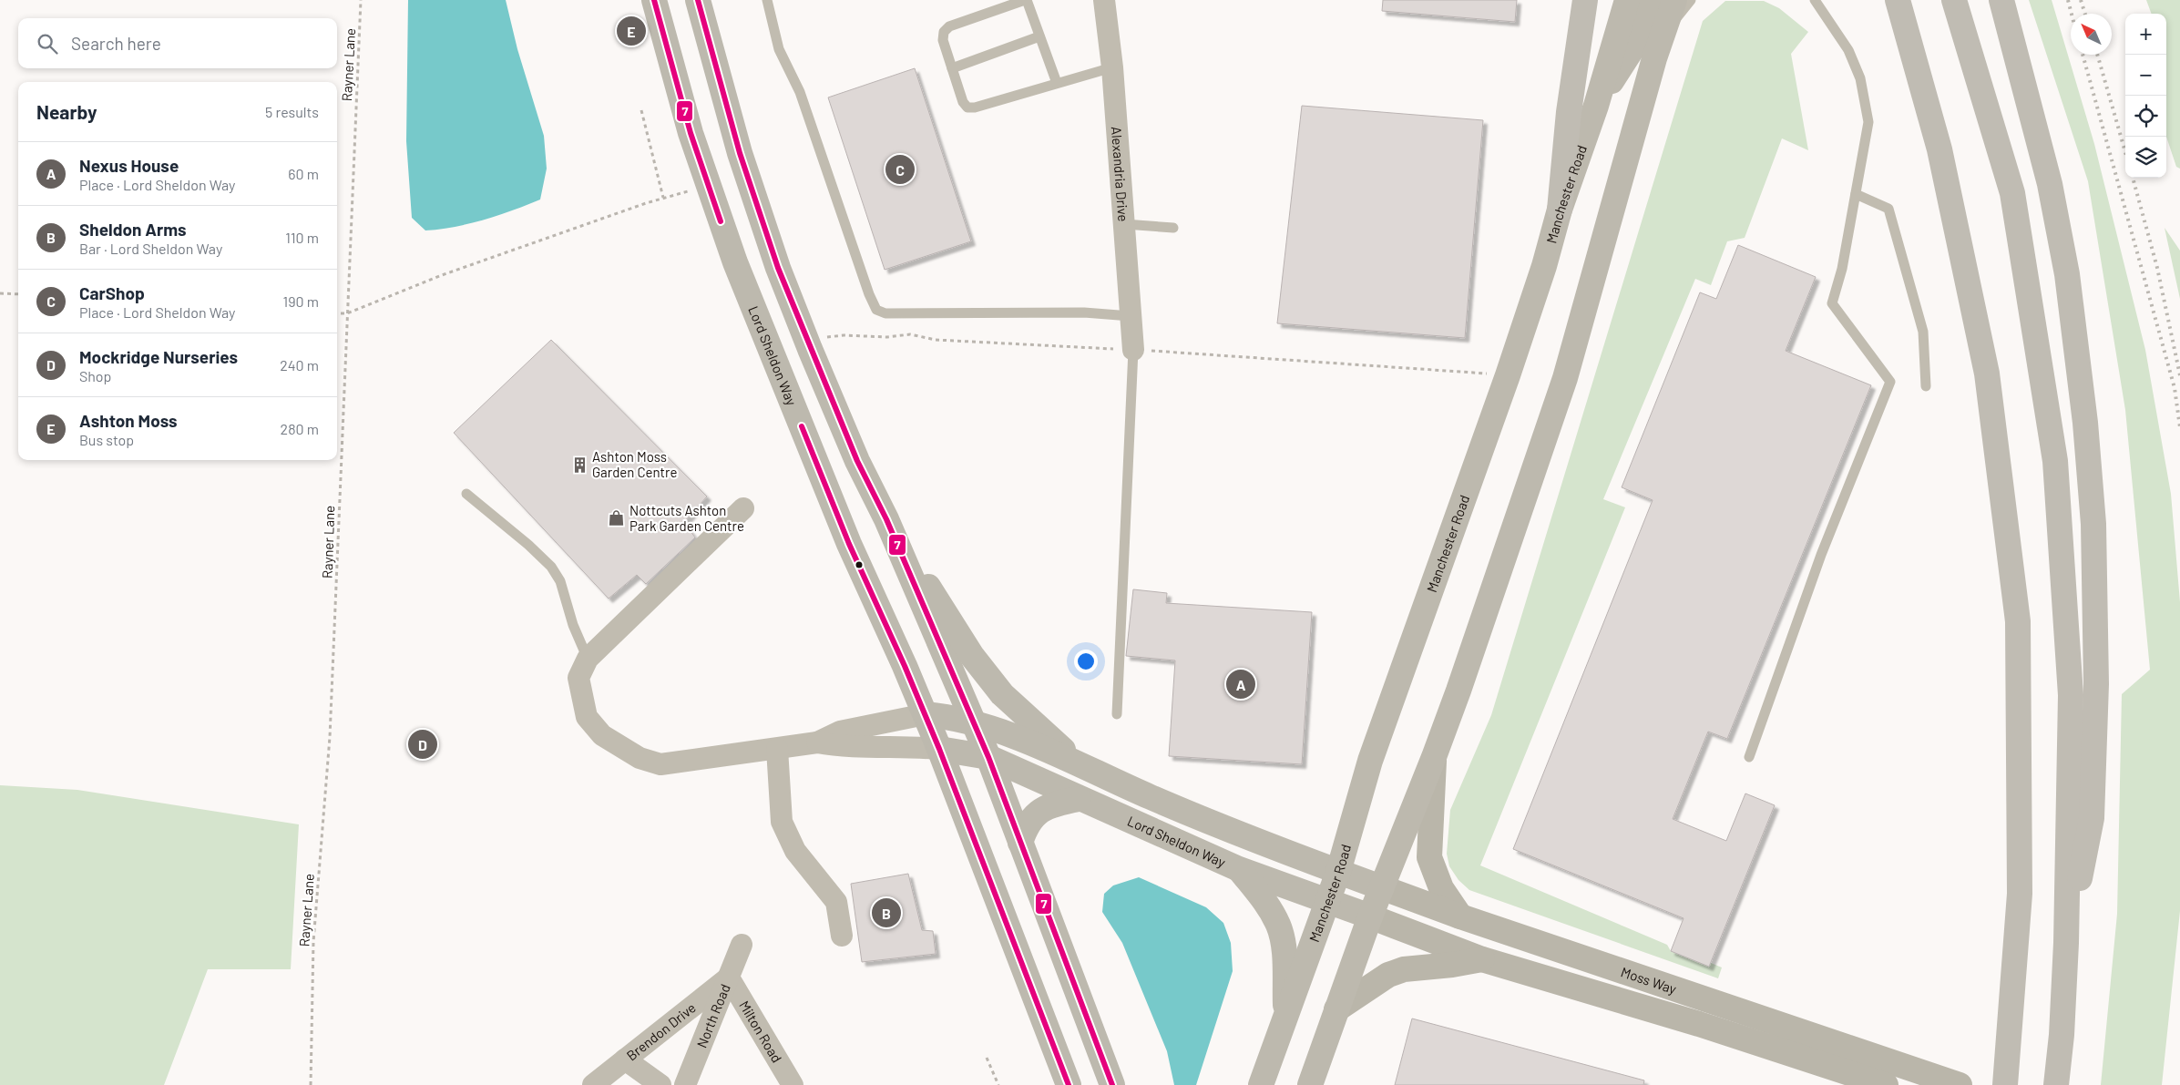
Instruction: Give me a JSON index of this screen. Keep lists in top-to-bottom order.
{
  "streets": {
    "highway": ["Manchester Road", "Lord Sheldon Way", "Moss Way"],
    "street": [
      "Alexandria Drive",
      "North Road",
      "Brendon Drive",
      "Milton Road"
    ],
    "path": ["Rayner Lane"]
  },
  "crossings": [
    ["Manchester Road", "Lord Sheldon Way"],
    ["Manchester Road", "Moss Way"],
    ["Lord Sheldon Way", "Moss Way"],
    ["North Road", "Brendon Drive"],
    ["North Road", "Milton Road"],
    ["Brendon Drive", "Milton Road"]
  ],
  "places": {
    "building": ["Ashton Moss Garden Centre"],
    "shop": ["Nottcuts Ashton Park Garden Centre"]
  },
  "lines": ["transit line 7"],
  "north": "top left",
  "page": {
    "map_buttons": ["+", "−"],
    "pins": [
      "E",
      "C",
      "A",
      "D",
      "B"
    ],
    "search": "Search here",
    "heading": ["Nearby", "5 results"],
    "list": [
      {
        "mark": "A",
        "name": "Nexus House",
        "note": "Place · Lord Sheldon Way",
        "value": "60 m"
      },
      {
        "mark": "B",
        "name": "Sheldon Arms",
        "note": "Bar · Lord Sheldon Way",
        "value": "110 m"
      },
      {
        "mark": "C",
        "name": "CarShop",
        "note": "Place · Lord Sheldon Way",
        "value": "190 m"
      },
      {
        "mark": "D",
        "name": "Mockridge Nurseries",
        "note": "Shop",
        "value": "240 m"
      },
      {
        "mark": "E",
        "name": "Ashton Moss",
        "note": "Bus stop",
        "value": "280 m"
      }
    ]
  }
}
